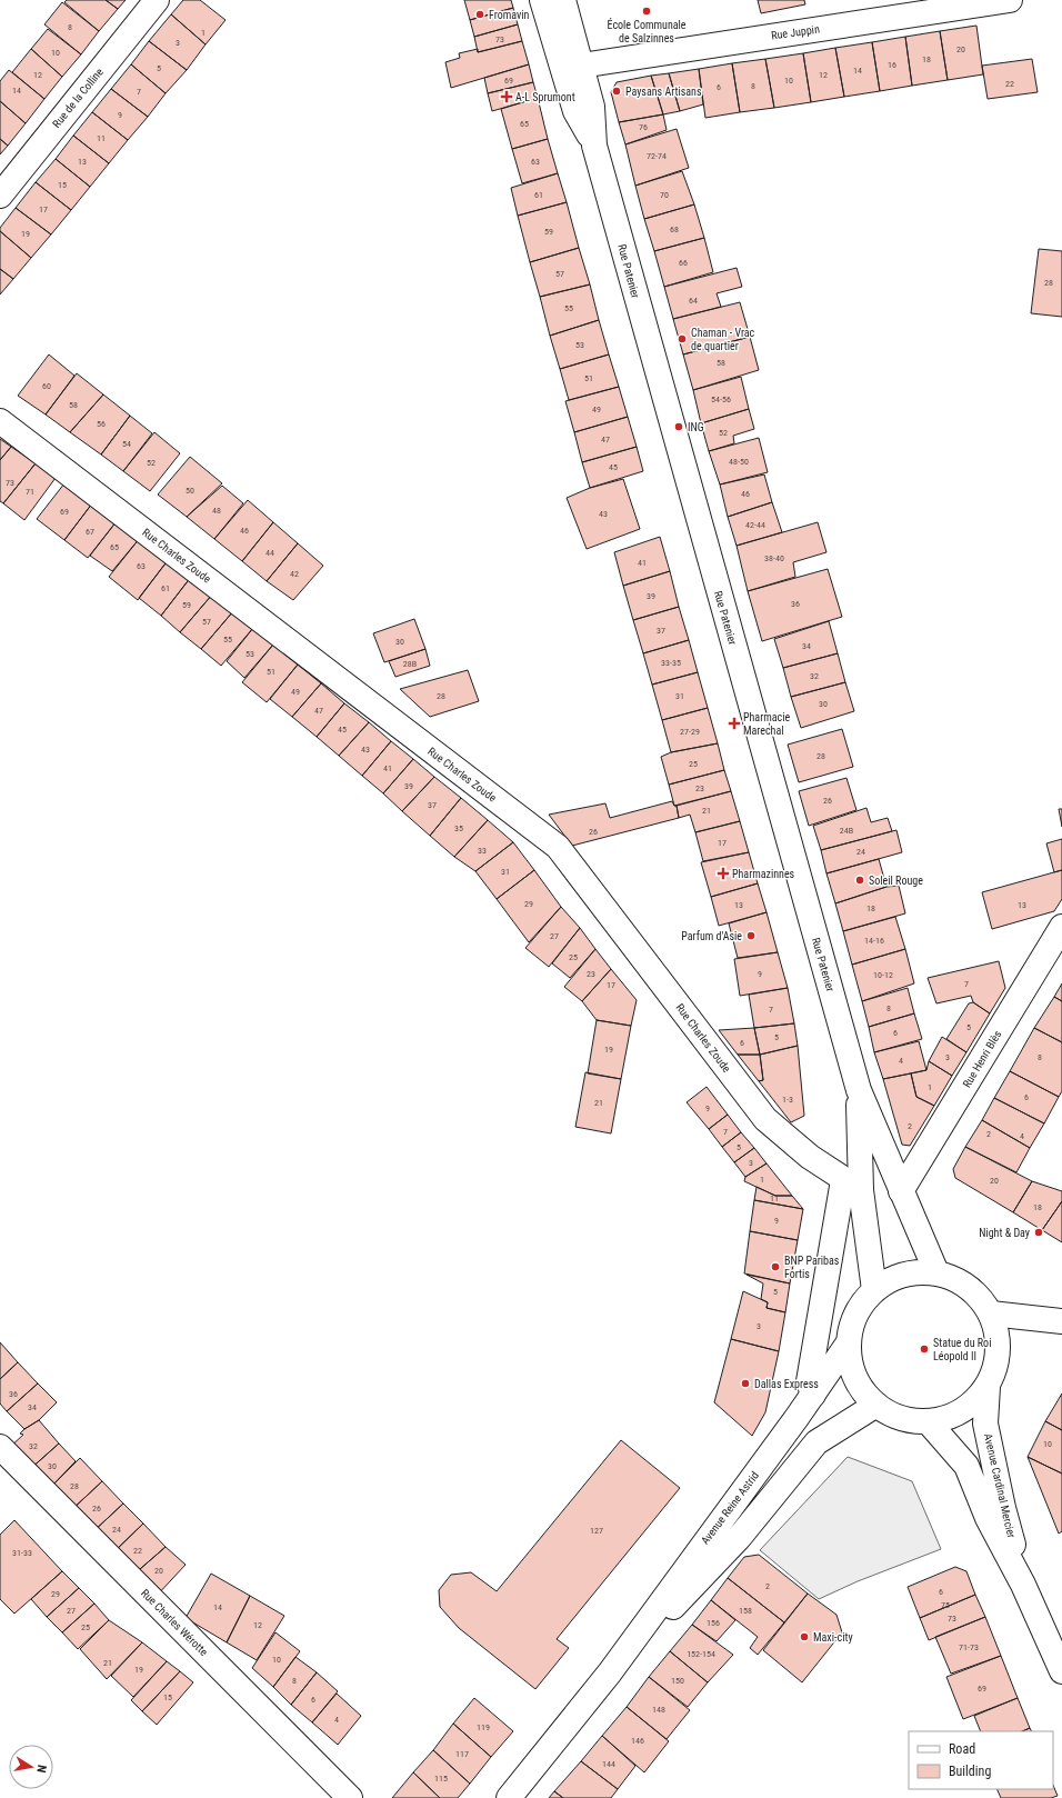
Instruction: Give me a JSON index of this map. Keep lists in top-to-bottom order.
{
  "streets": {
    "main road": [
      "Rue Juppin",
      "Rue de la Colline",
      "Rue Patenier",
      "Rue Charles Zoude",
      "Rue Henri Blès",
      "Avenue Cardinal Mercier",
      "Avenue Reine Astrid",
      "Rue Charles Wérotte"
    ]
  },
  "crossings": [
    ["Rue Juppin", "Rue Patenier"],
    ["Rue Patenier", "Rue Charles Zoude"],
    ["Rue Patenier", "Rue Henri Blès"],
    ["Rue Patenier", "Avenue Cardinal Mercier"],
    ["Rue Patenier", "Avenue Reine Astrid"],
    ["Avenue Cardinal Mercier", "Avenue Reine Astrid"]
  ],
  "places": {
    "other": [
      "École Communale de Salzinnes",
      "Fromavin",
      "Paysans Artisans",
      "Chaman - Vrac de quartier",
      "ING",
      "Soleil Rouge",
      "Parfum d'Asie",
      "Night & Day",
      "BNP Paribas Fortis",
      "Statue du Roi Léopold II",
      "Dallas Express",
      "Maxi-city"
    ],
    "health": ["A-L Sprumont", "Pharmacie Marechal", "Pharmazinnes"]
  },
  "house_numbers": [
    "8",
    "1",
    "73",
    "3",
    "20",
    "10",
    "18",
    "16",
    "5",
    "14",
    "12",
    "12",
    "69",
    "10",
    "22",
    "8",
    "6",
    "14",
    "7",
    "9",
    "65",
    "76",
    "11",
    "72-74",
    "13",
    "63",
    "15",
    "61",
    "70",
    "17",
    "68",
    "59",
    "19",
    "66",
    "57",
    "28",
    "64",
    "55",
    "53",
    "58",
    "51",
    "60",
    "54-56",
    "58",
    "49",
    "56",
    "52",
    "47",
    "54",
    "48-50",
    "52",
    "45",
    "73",
    "50",
    "71",
    "46",
    "48",
    "69",
    "43",
    "42-44",
    "46",
    "67",
    "65",
    "44",
    "38-40",
    "41",
    "63",
    "42",
    "61",
    "39",
    "36",
    "59",
    "57",
    "37",
    "55",
    "30",
    "34",
    "53",
    "33-35",
    "28B",
    "51",
    "32",
    "49",
    "28",
    "31",
    "30",
    "47",
    "45",
    "27-29",
    "43",
    "28",
    "25",
    "41",
    "39",
    "23",
    "26",
    "37",
    "21",
    "35",
    "24B",
    "26",
    "17",
    "33",
    "24",
    "31",
    "29",
    "13",
    "13",
    "18",
    "27",
    "14-16",
    "25",
    "23",
    "9",
    "10-12",
    "7",
    "17",
    "8",
    "7",
    "5",
    "6",
    "5",
    "6",
    "19",
    "3",
    "8",
    "4",
    "1",
    "6",
    "1-3",
    "21",
    "9",
    "2",
    "7",
    "2",
    "4",
    "5",
    "3",
    "1",
    "20",
    "11",
    "18",
    "9",
    "5",
    "3",
    "36",
    "34",
    "10",
    "32",
    "30",
    "28",
    "26",
    "24",
    "127",
    "22",
    "31-33",
    "20",
    "2",
    "6",
    "29",
    "75",
    "14",
    "27",
    "158",
    "73",
    "156",
    "12",
    "25",
    "71-73",
    "152-154",
    "10",
    "21",
    "19",
    "8",
    "150",
    "69",
    "15",
    "6",
    "148",
    "4",
    "119",
    "146",
    "117",
    "144",
    "115"
  ],
  "legend": ["Road", "Building"],
  "north": "right"
}
